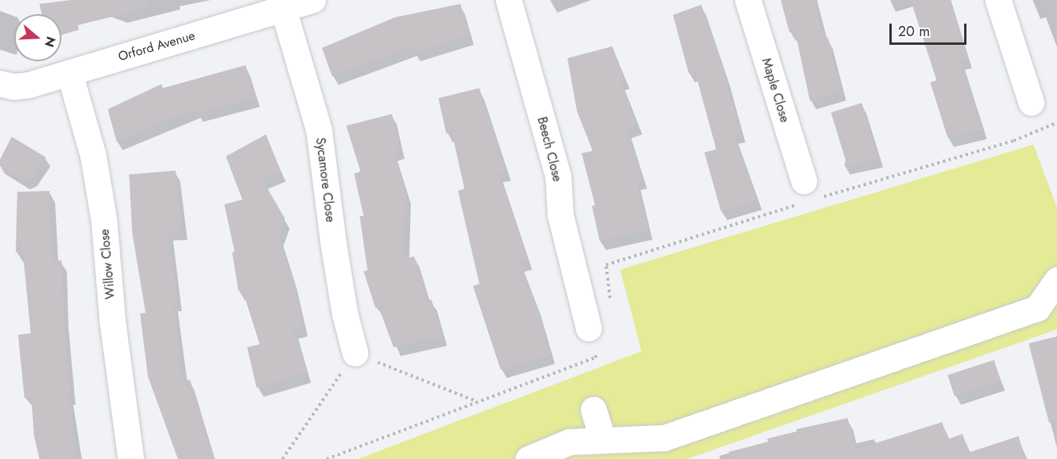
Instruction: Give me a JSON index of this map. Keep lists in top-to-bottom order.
{
  "streets": {
    "street": [
      "Orford Avenue",
      "Maple Close",
      "Beech Close",
      "Sycamore Close",
      "Willow Close"
    ]
  },
  "crossings": [
    ["Orford Avenue", "Sycamore Close"],
    ["Orford Avenue", "Willow Close"]
  ],
  "scale_bar": "20 m",
  "north": "right"
}
